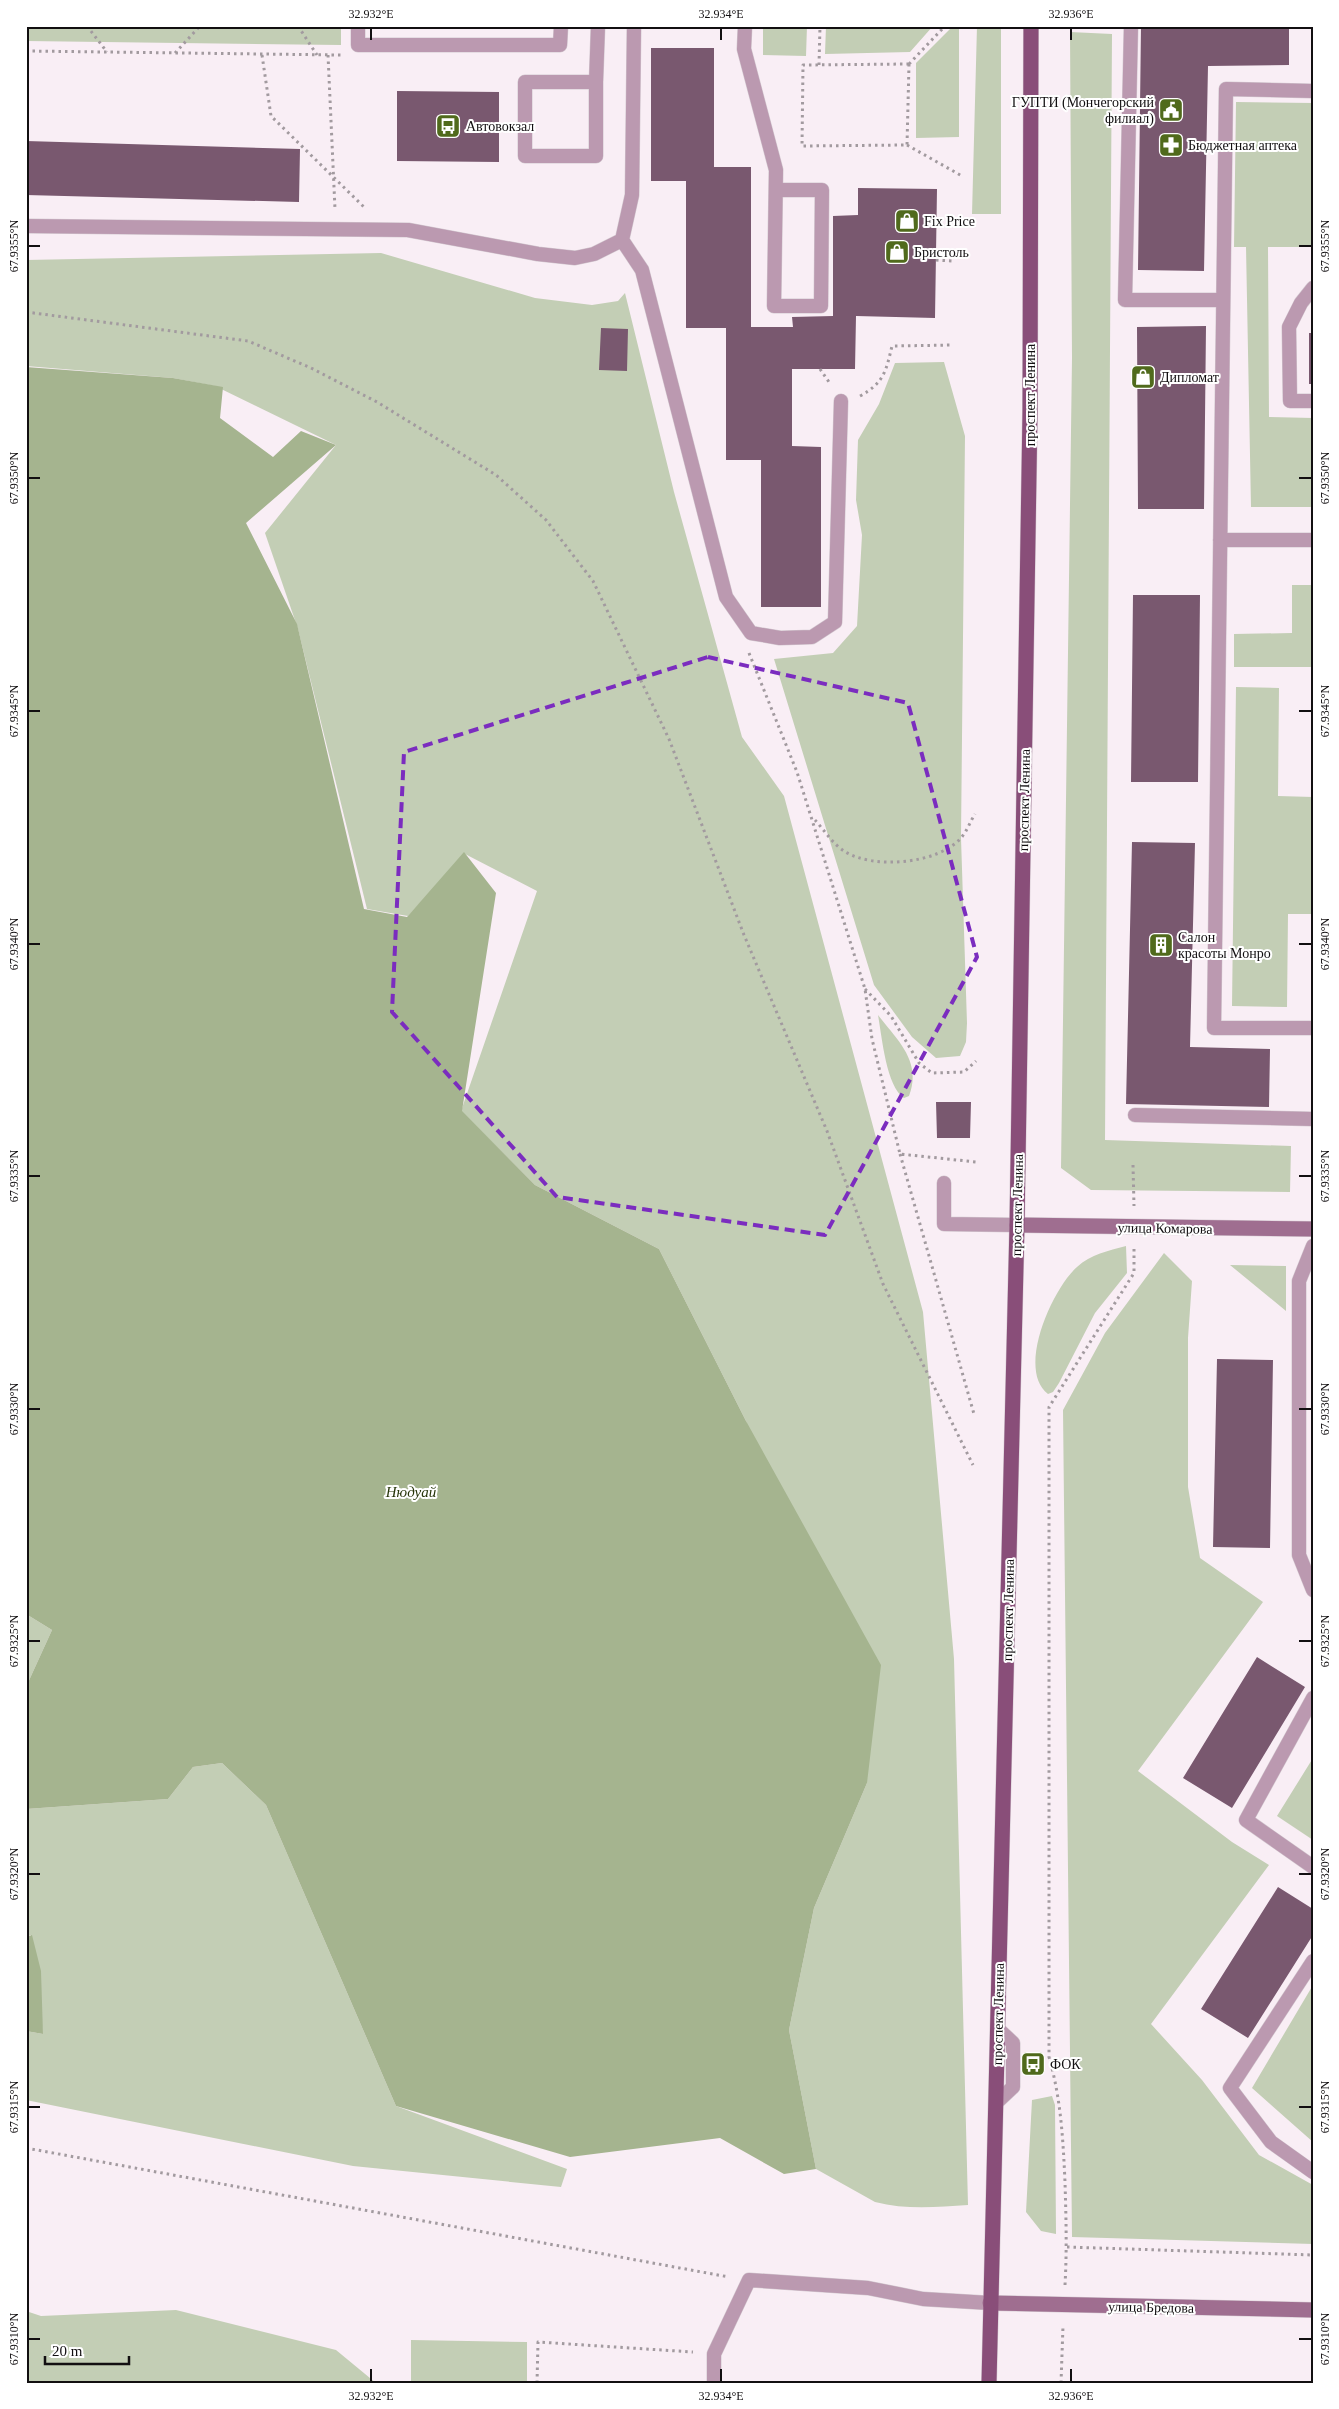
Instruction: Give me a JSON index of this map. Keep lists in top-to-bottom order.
{
  "streets": {
    "main road": ["проспект Ленина", "улица Комарова", "улица Бредова"]
  },
  "crossings": [
    ["проспект Ленина", "улица Комарова"],
    ["проспект Ленина", "улица Бредова"]
  ],
  "water": ["Нюдуай"],
  "places": {
    "public building": ["ГУПТИ (Мончегорский филиал)"],
    "bus stop": ["Автовокзал", "ФОК"],
    "pharmacy": ["Бюджетная аптека"],
    "shop": ["Fix Price", "Бристоль", "Дипломат"],
    "building": ["Салон красоты Монро"]
  },
  "scale_bar": "20 m",
  "coordinates": [
    "32.932°E",
    "32.934°E",
    "32.936°E",
    "67.9355°N",
    "67.9350°N",
    "67.9345°N",
    "67.9340°N",
    "67.9335°N",
    "67.9330°N",
    "67.9325°N",
    "67.9320°N",
    "67.9315°N",
    "67.9310°N"
  ]
}
